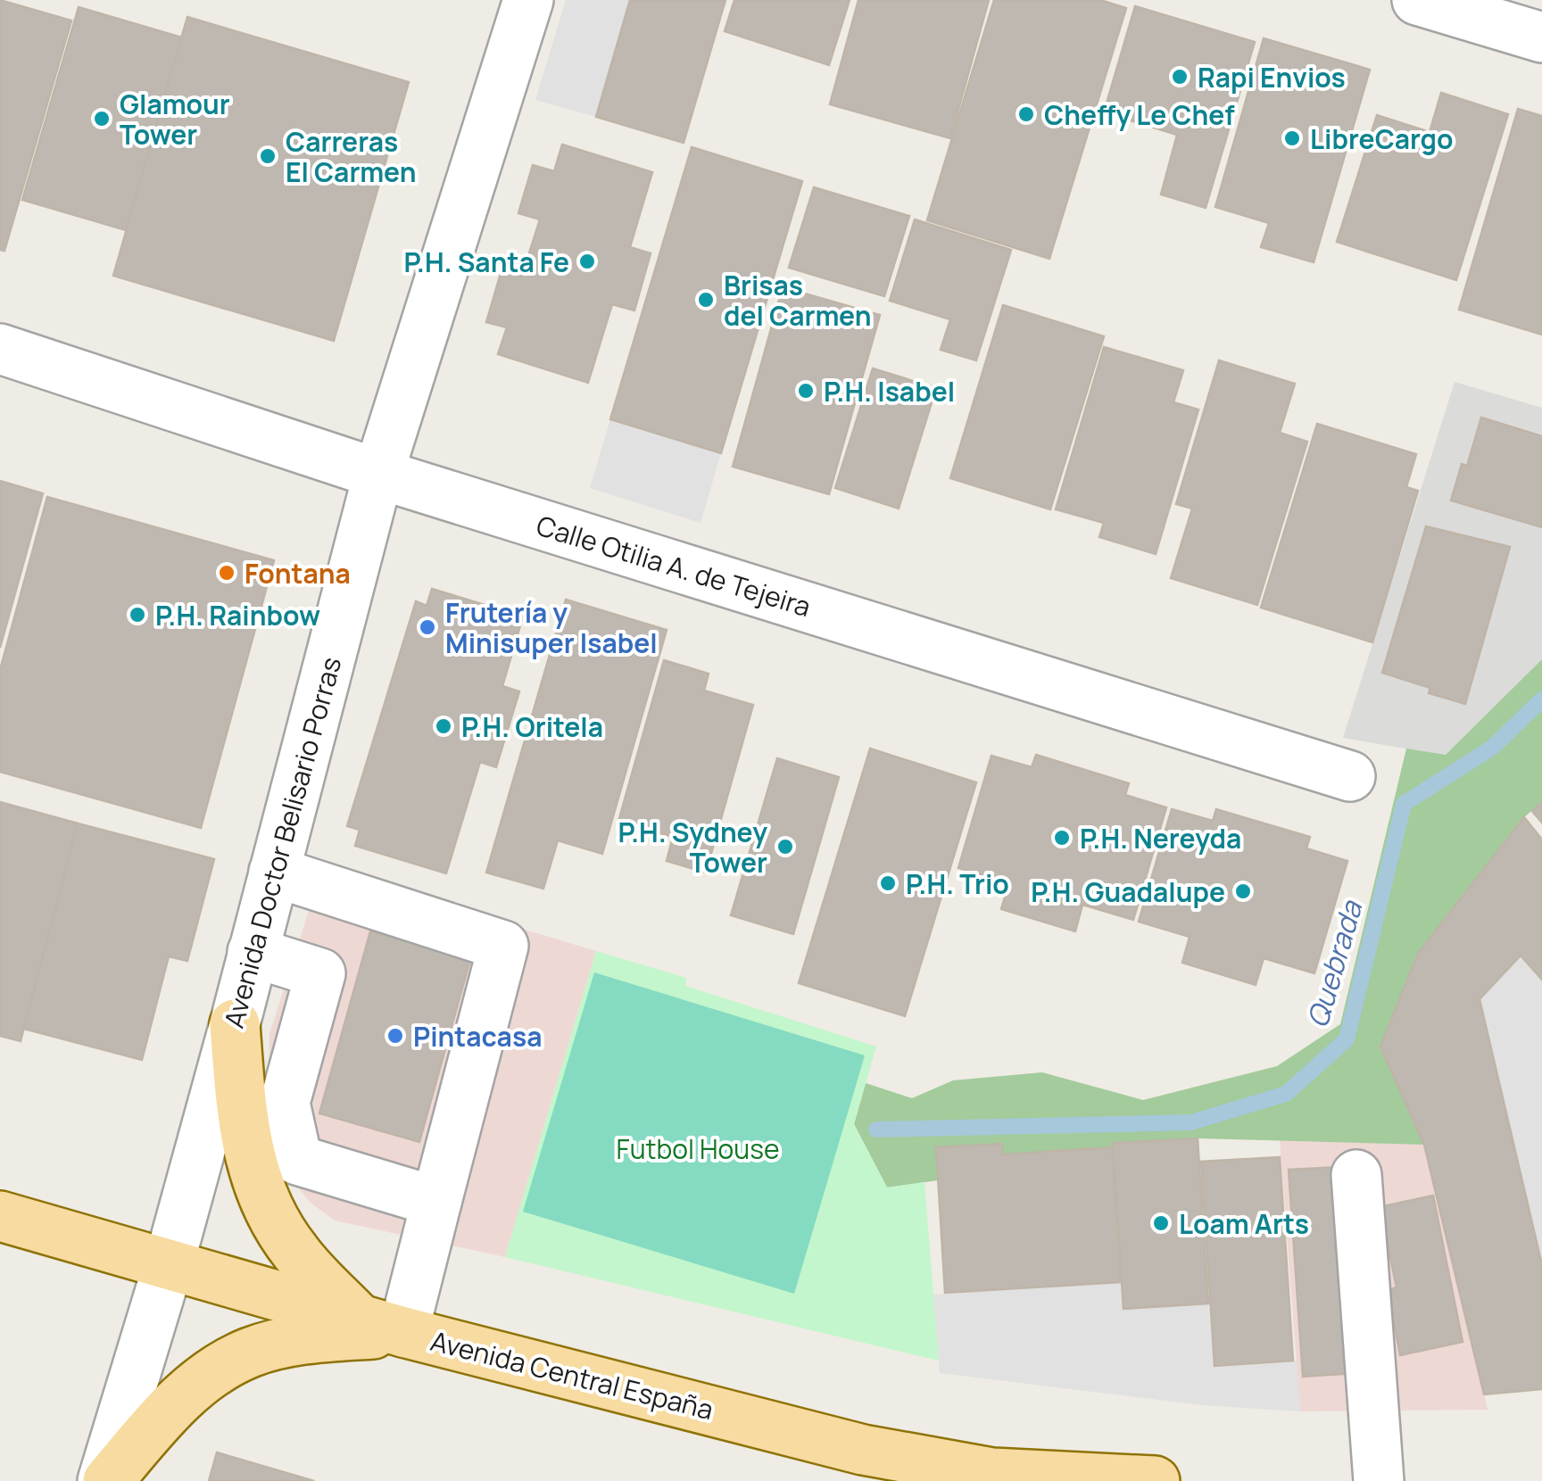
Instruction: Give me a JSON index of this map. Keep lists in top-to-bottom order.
{
  "streets": {
    "main road": ["Avenida Central España"],
    "street": ["Calle Otilia A. de Tejeira", "Avenida Doctor Belisario Porras"]
  },
  "crossings": [
    ["Calle Otilia A. de Tejeira", "Avenida Doctor Belisario Porras"],
    ["Avenida Doctor Belisario Porras", "Avenida Central España"]
  ],
  "water": ["Quebrada"],
  "parks": ["Futbol House"],
  "places": [
    "Rapi Envios",
    "Cheffy Le Chef",
    "Glamour Tower",
    "LibreCargo",
    "Carreras El Carmen",
    "P.H. Santa Fe",
    "Brisas del Carmen",
    "P.H. Isabel",
    "Fontana",
    "P.H. Rainbow",
    "Frutería y Minisuper Isabel",
    "P.H. Oritela",
    "P.H. Nereyda",
    "P.H. Sydney Tower",
    "P.H. Trio",
    "P.H. Guadalupe",
    "Pintacasa",
    "Loam Arts"
  ]
}
